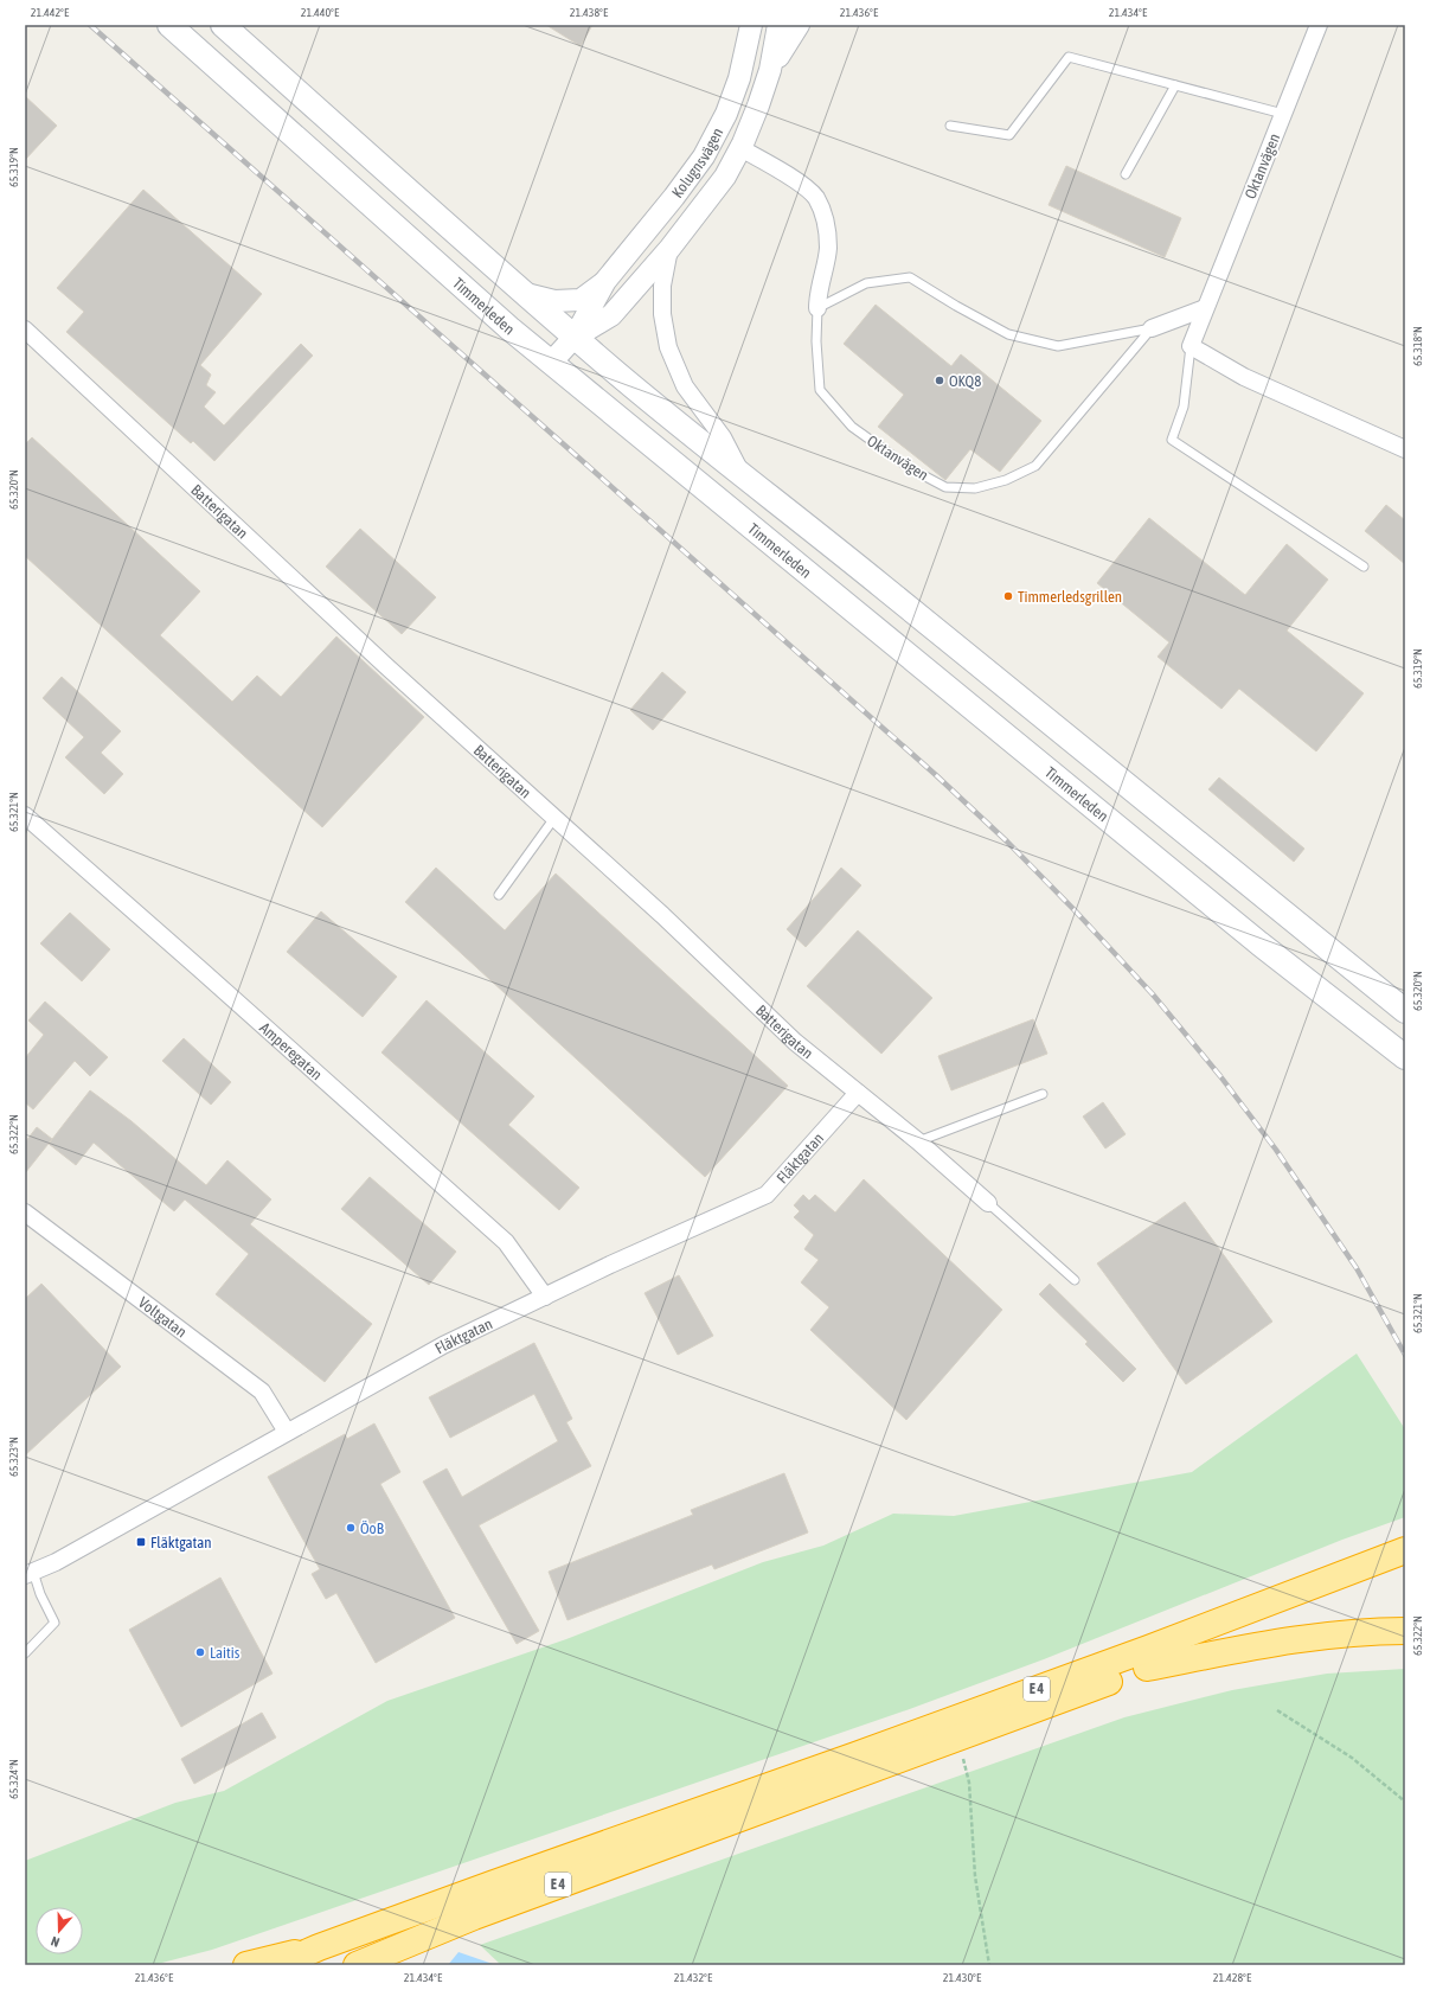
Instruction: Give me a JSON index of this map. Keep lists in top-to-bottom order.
{
  "streets": {
    "highway": ["E 4"],
    "main road": ["Timmerleden"],
    "street": [
      "Kolugnsvägen",
      "Oktanvägen",
      "Batterigatan",
      "Amperegatan",
      "Fläktgatan",
      "Voltgatan"
    ]
  },
  "crossings": [
    ["Kolugnsvägen", "Oktanvägen"],
    ["Kolugnsvägen", "Timmerleden"],
    ["Batterigatan", "Fläktgatan"],
    ["Amperegatan", "Fläktgatan"],
    ["Fläktgatan", "Voltgatan"]
  ],
  "places": {
    "other": [
      "OKQ8",
      "Timmerledsgrillen",
      "ÖoB",
      "Laitis"
    ],
    "transit": ["Fläktgatan"]
  },
  "north": "bottom",
  "coordinates": [
    "21.442°E",
    "21.440°E",
    "21.438°E",
    "21.436°E",
    "21.434°E",
    "65.319°N",
    "65.318°N",
    "65.320°N",
    "65.321°N",
    "65.322°N",
    "65.323°N",
    "65.324°N",
    "21.432°E",
    "21.430°E",
    "21.428°E"
  ]
}
